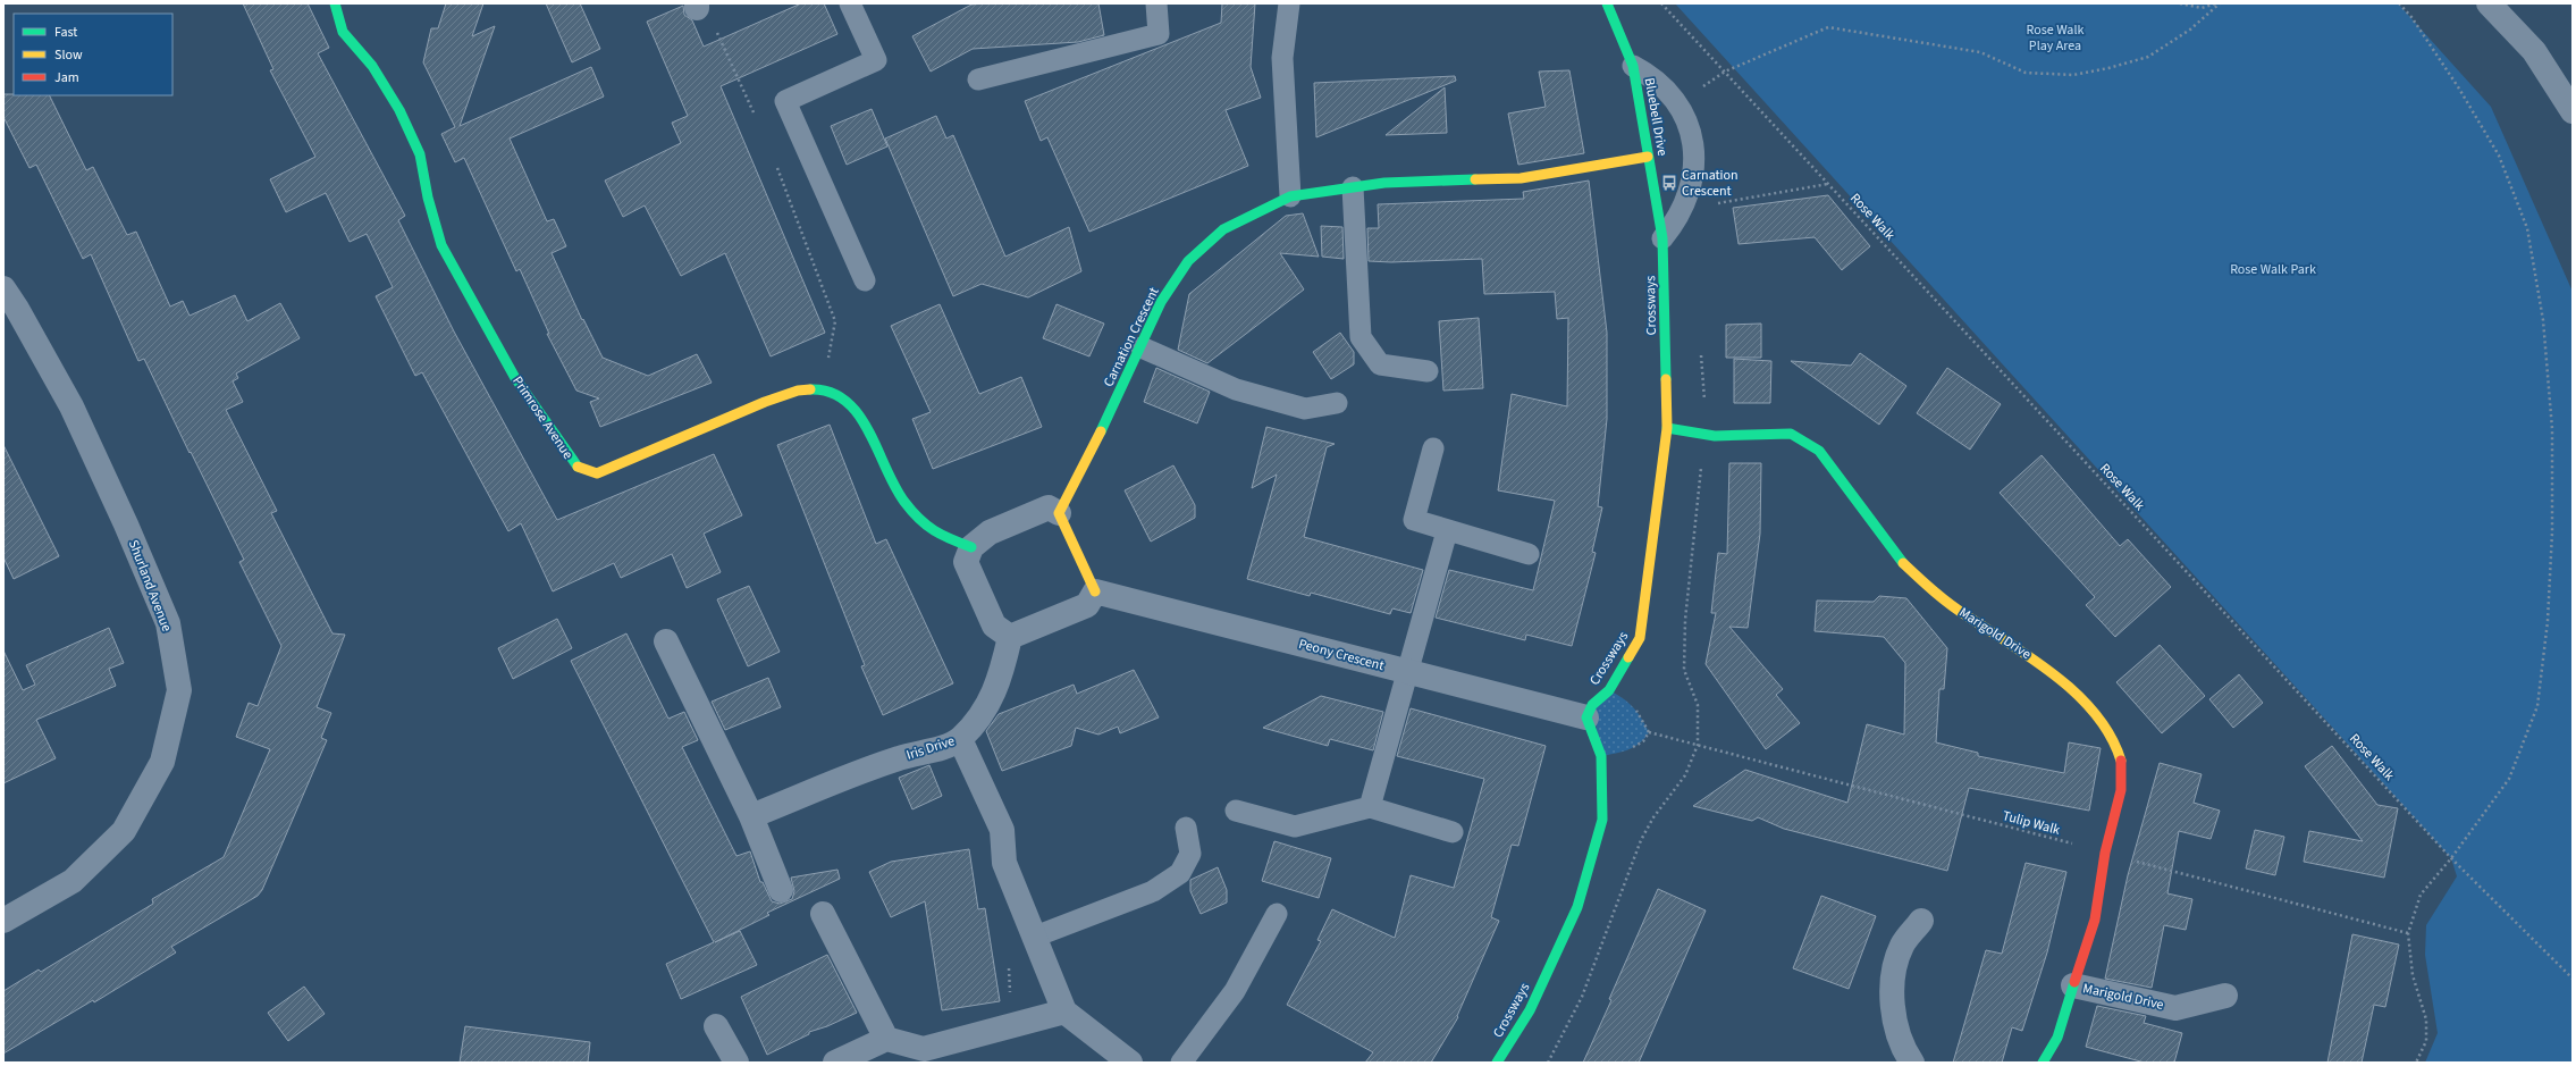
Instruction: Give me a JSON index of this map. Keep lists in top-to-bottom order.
{
  "streets": {
    "street": [
      "Bluebell Drive",
      "Crossways",
      "Carnation Crescent",
      "Primrose Avenue",
      "Shurland Avenue",
      "Marigold Drive",
      "Peony Crescent",
      "Iris Drive"
    ],
    "path": ["Rose Walk", "Tulip Walk"]
  },
  "crossings": [
    ["Bluebell Drive", "Crossways"],
    ["Bluebell Drive", "Carnation Crescent"],
    ["Crossways", "Marigold Drive"],
    ["Crossways", "Peony Crescent"],
    ["Crossways", "Tulip Walk"],
    ["Carnation Crescent", "Primrose Avenue"],
    ["Carnation Crescent", "Peony Crescent"],
    ["Carnation Crescent", "Iris Drive"],
    ["Primrose Avenue", "Peony Crescent"],
    ["Primrose Avenue", "Iris Drive"],
    ["Marigold Drive", "Tulip Walk"],
    ["Peony Crescent", "Iris Drive"],
    ["Peony Crescent", "Tulip Walk"]
  ],
  "parks": ["Rose Walk Play Area", "Rose Walk Park"],
  "places": {
    "bus stop": ["Carnation Crescent"]
  },
  "legend": ["Fast", "Slow", "Jam"]
}
